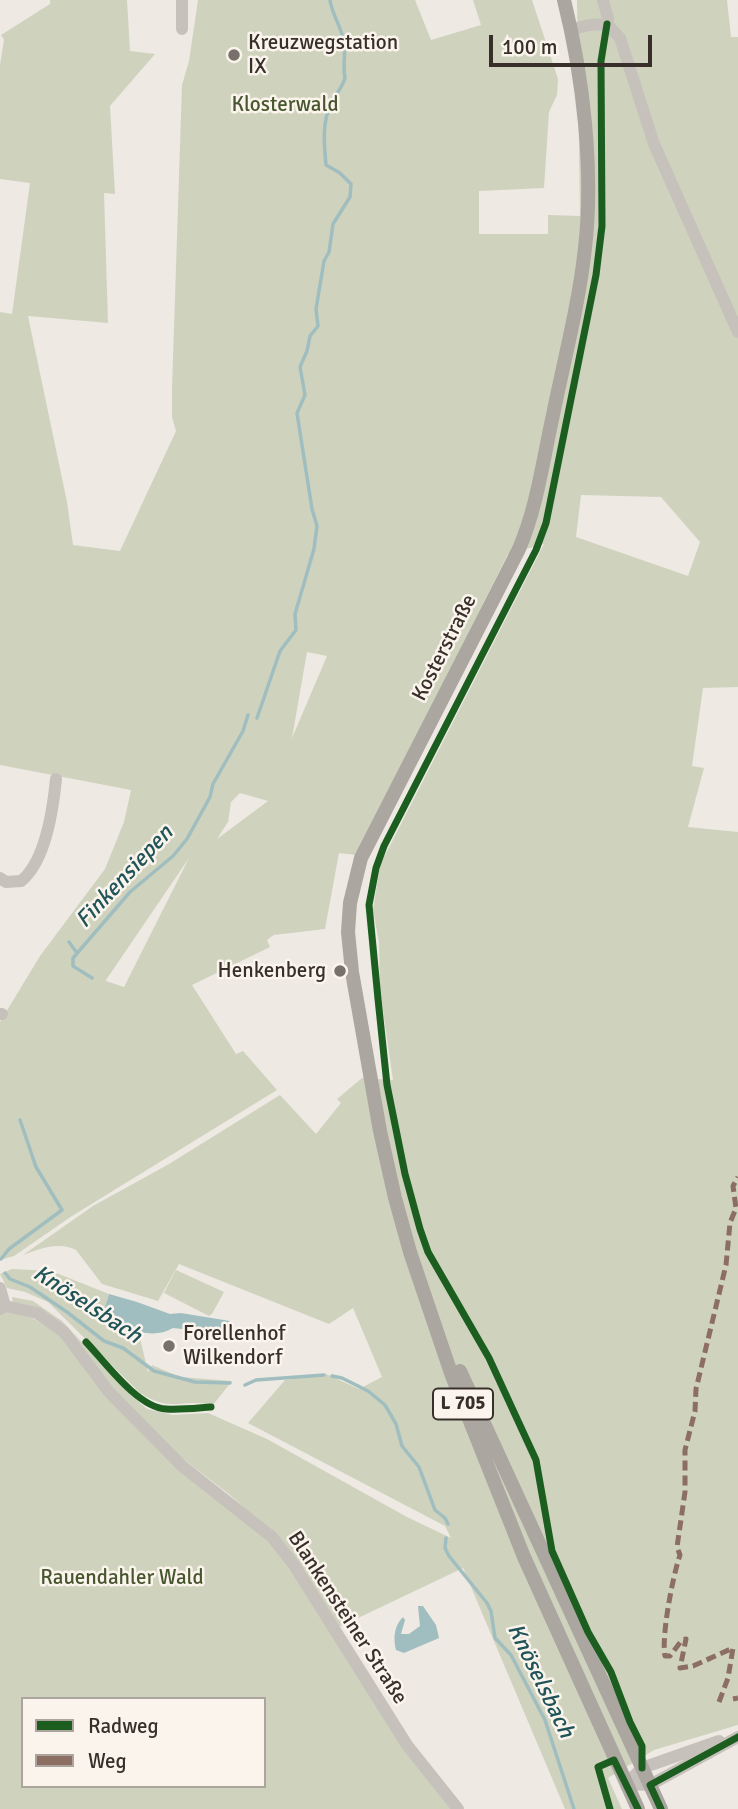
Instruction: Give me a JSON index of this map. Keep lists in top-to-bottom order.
{
  "streets": {
    "main road": ["Kosterstraße", "L 705"],
    "street": ["Blankensteiner Straße"]
  },
  "water": ["Finkensiepen", "Knöselsbach"],
  "parks": ["Klosterwald", "Rauendahler Wald"],
  "places": ["Kreuzwegstation IX", "Henkenberg", "Forellenhof Wilkendorf"],
  "legend": ["Radweg", "Weg"],
  "scale_bar": "100 m"
}
